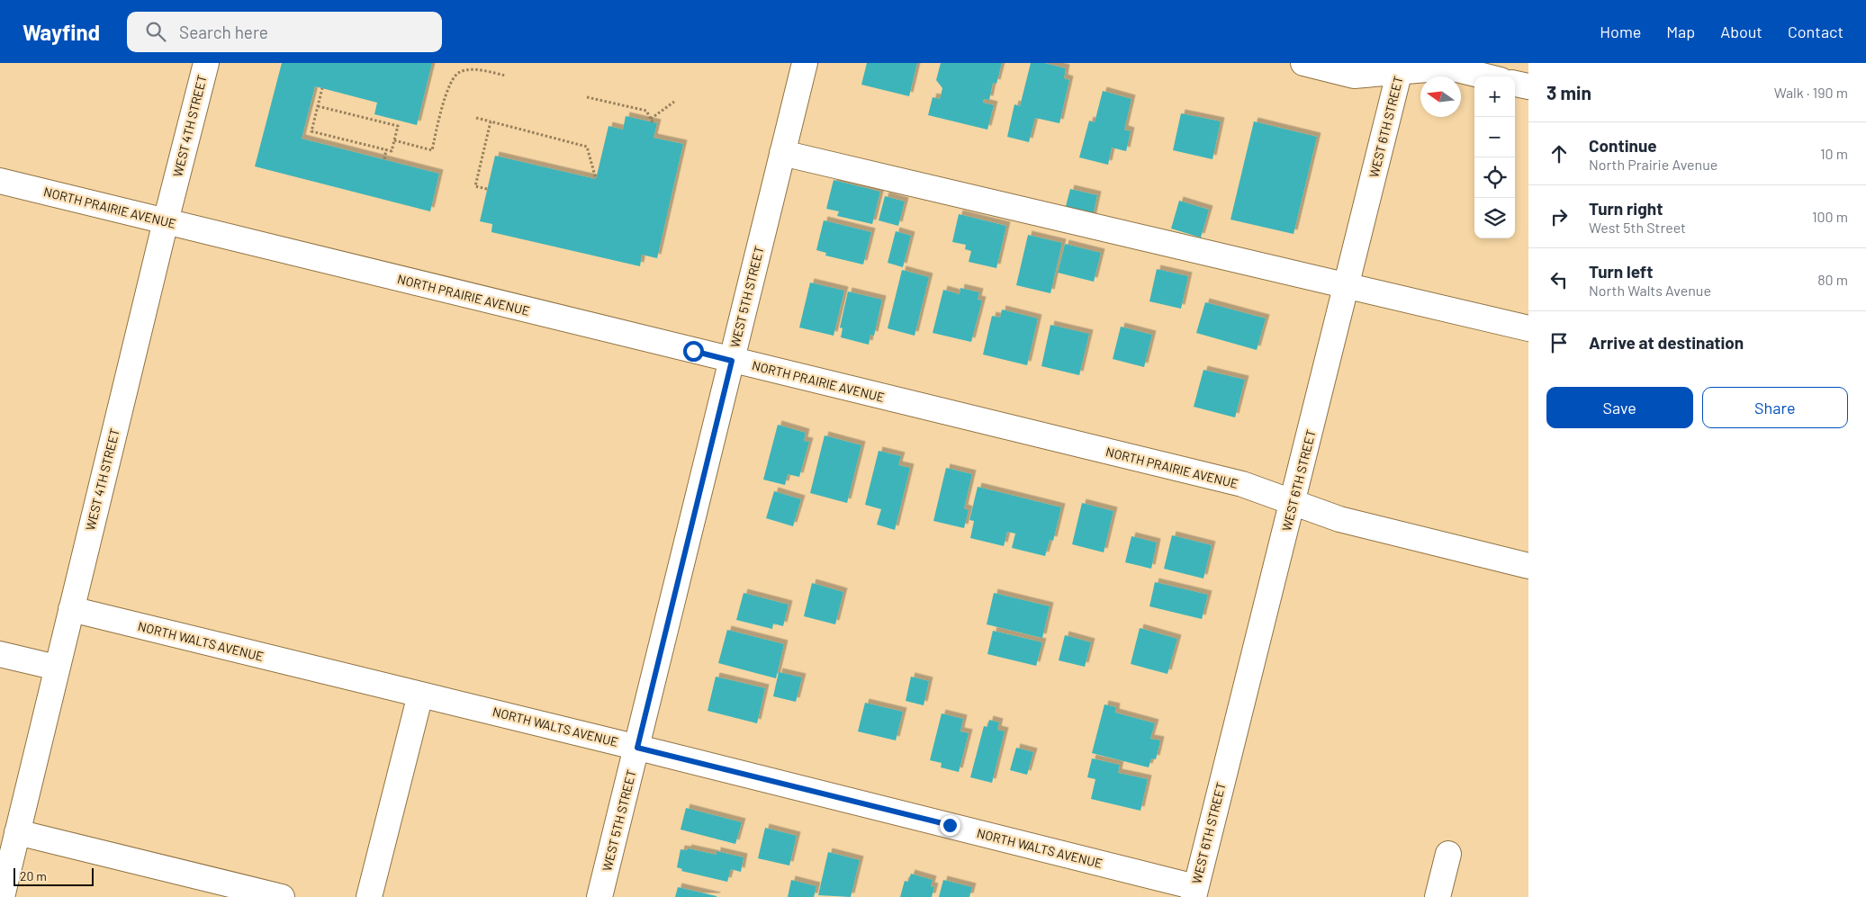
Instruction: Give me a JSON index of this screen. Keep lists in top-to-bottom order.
{
  "streets": {
    "street": [
      "WEST 4TH STREET",
      "WEST 6TH STREET",
      "NORTH PRAIRIE AVENUE",
      "WEST 5TH STREET",
      "NORTH WALTS AVENUE"
    ]
  },
  "crossings": [
    ["WEST 4TH STREET", "NORTH PRAIRIE AVENUE"],
    ["WEST 4TH STREET", "NORTH WALTS AVENUE"],
    ["WEST 6TH STREET", "NORTH PRAIRIE AVENUE"],
    ["WEST 6TH STREET", "NORTH WALTS AVENUE"],
    ["NORTH PRAIRIE AVENUE", "WEST 5TH STREET"],
    ["WEST 5TH STREET", "NORTH WALTS AVENUE"]
  ],
  "scale_bar": "20 m",
  "north": "left",
  "page": {
    "header": "Wayfind",
    "search": "Search here",
    "nav": [
      "Home",
      "Map",
      "About",
      "Contact"
    ],
    "heading": ["3 min", "Walk · 190 m"],
    "map_buttons": ["+", "−"],
    "list": [
      ["Continue", "North Prairie Avenue", "10 m"],
      ["Turn right", "West 5th Street", "100 m"],
      ["Turn left", "North Walts Avenue", "80 m"],
      "Arrive at destination"
    ],
    "buttons": ["Save", "Share"],
    "scale": "20 m"
  }
}
